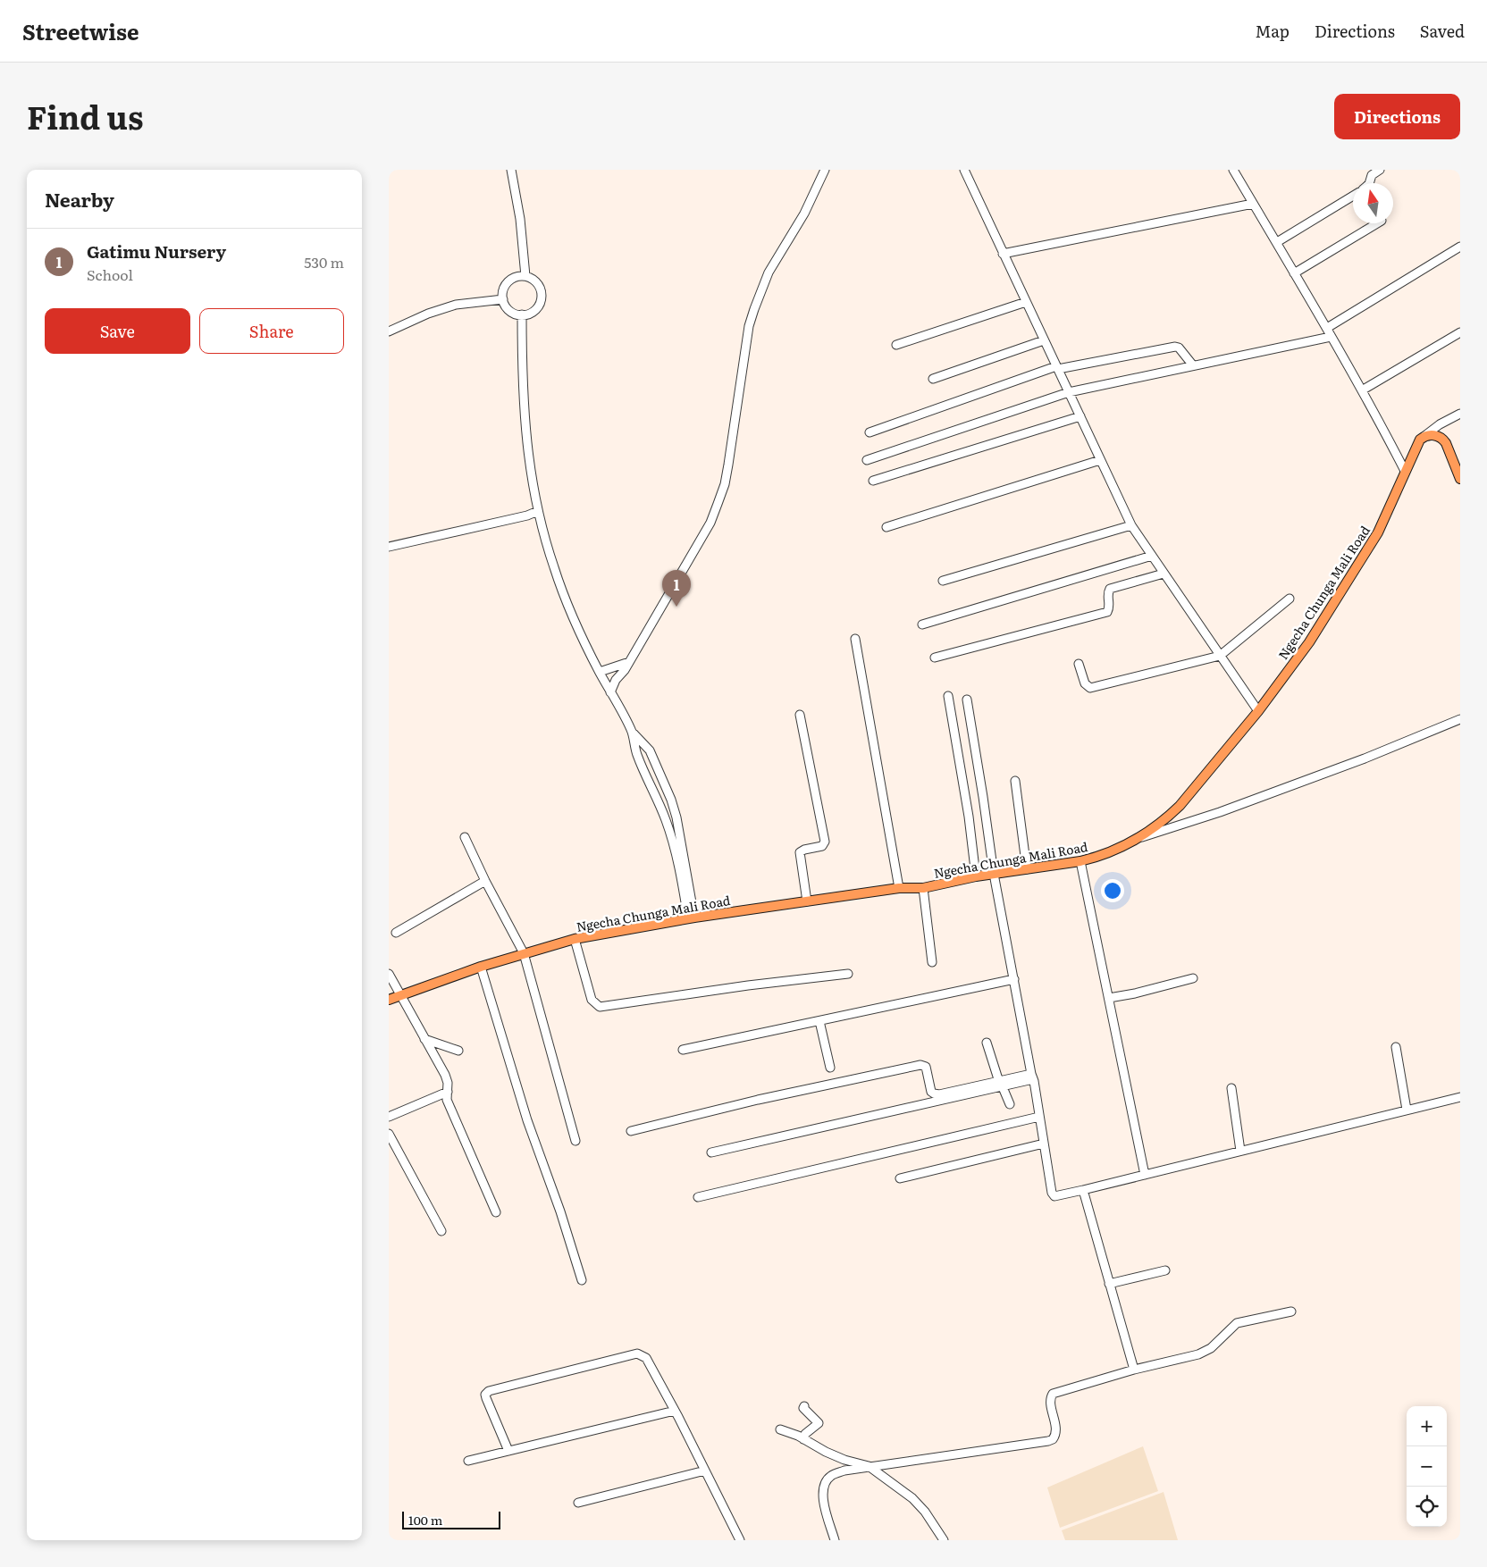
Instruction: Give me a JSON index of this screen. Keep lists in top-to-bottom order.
{
  "streets": {
    "main road": ["Ngecha Chunga Mali Road"]
  },
  "scale_bar": "100 m",
  "north": "top",
  "page": {
    "header": "Streetwise",
    "nav": ["Map", "Directions", "Saved"],
    "title": "Find us",
    "buttons": [
      "Directions",
      ["Save", "Share"]
    ],
    "heading": "Nearby",
    "list": [
      {
        "mark": "1",
        "name": "Gatimu Nursery",
        "note": "School",
        "value": "530 m"
      }
    ],
    "pins": "1",
    "map_buttons": ["+", "−"],
    "scale": "100 m"
  }
}
